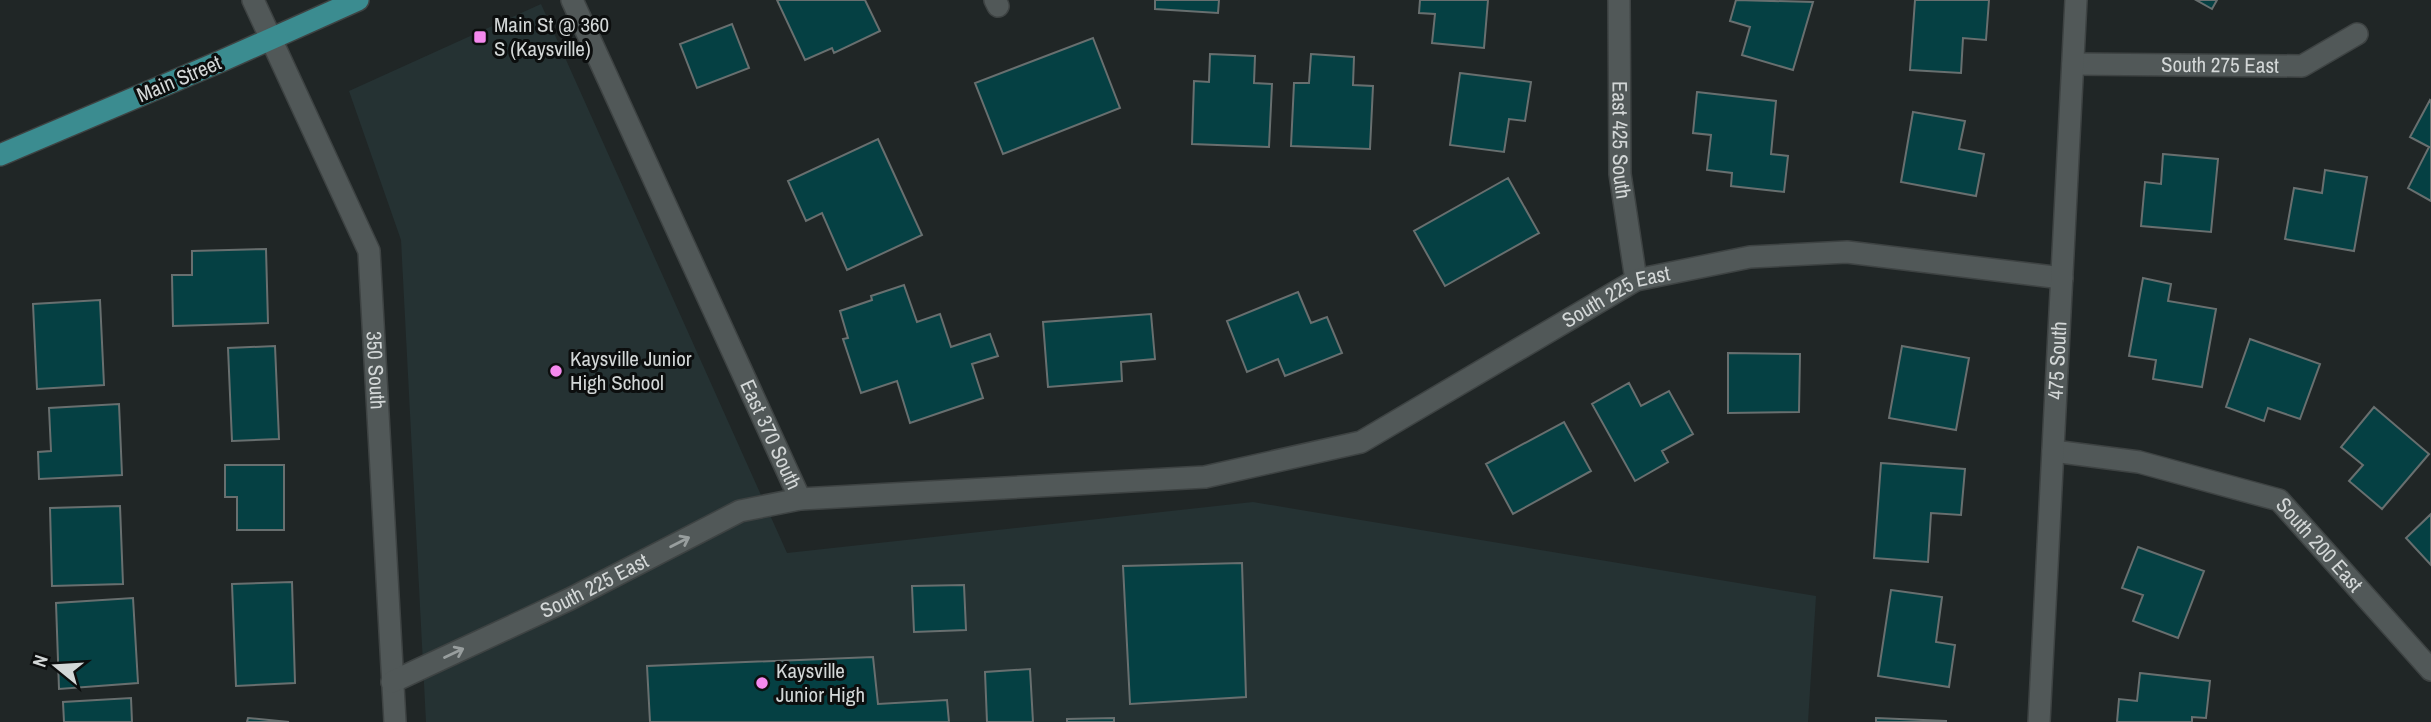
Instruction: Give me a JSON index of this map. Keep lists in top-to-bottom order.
{
  "streets": {
    "main road": ["Main Street"],
    "street": [
      "South 275 East",
      "East 425 South",
      "South 225 East",
      "475 South",
      "350 South",
      "East 370 South",
      "South 200 East"
    ]
  },
  "crossings": [
    ["South 275 East", "475 South"],
    ["Main Street", "350 South"],
    ["East 425 South", "South 225 East"],
    ["South 225 East", "475 South"],
    ["South 225 East", "350 South"],
    ["South 225 East", "East 370 South"],
    ["475 South", "South 200 East"]
  ],
  "places": {
    "transit": ["Main St @ 360 S (Kaysville)"],
    "other": ["Kaysville Junior High School", "Kaysville Junior High"]
  },
  "north": "left"
}
